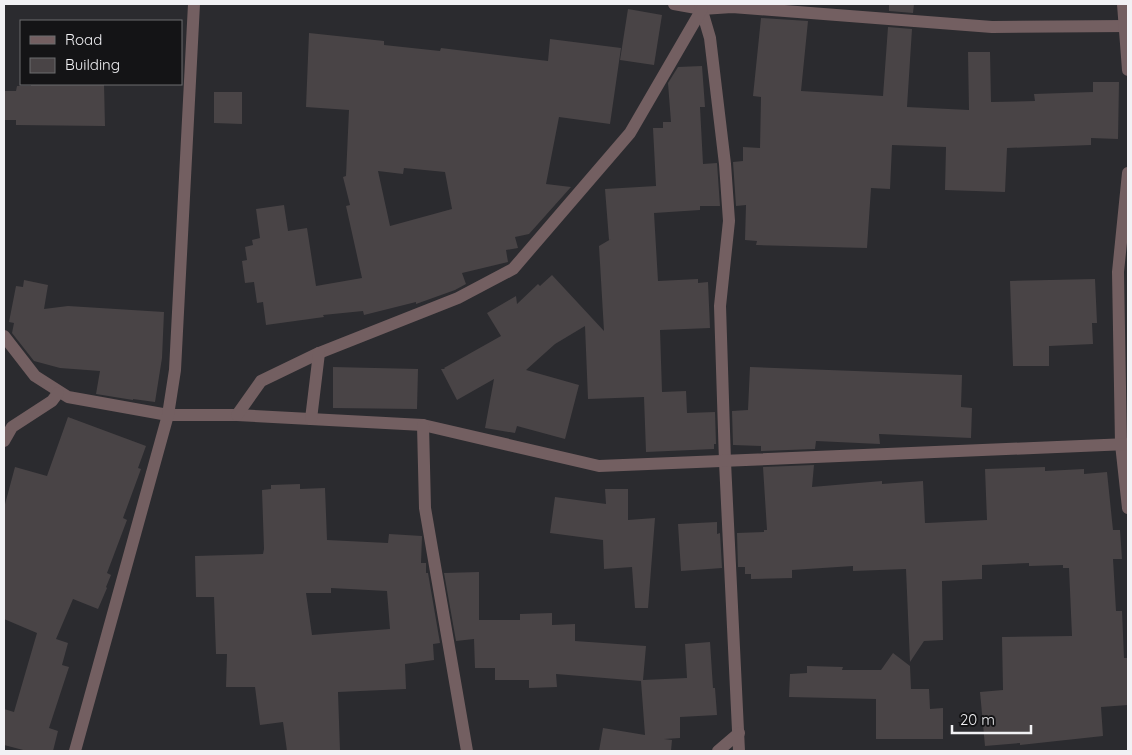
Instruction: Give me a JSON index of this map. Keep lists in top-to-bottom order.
{
  "legend": ["Road", "Building"],
  "scale_bar": "20 m"
}
